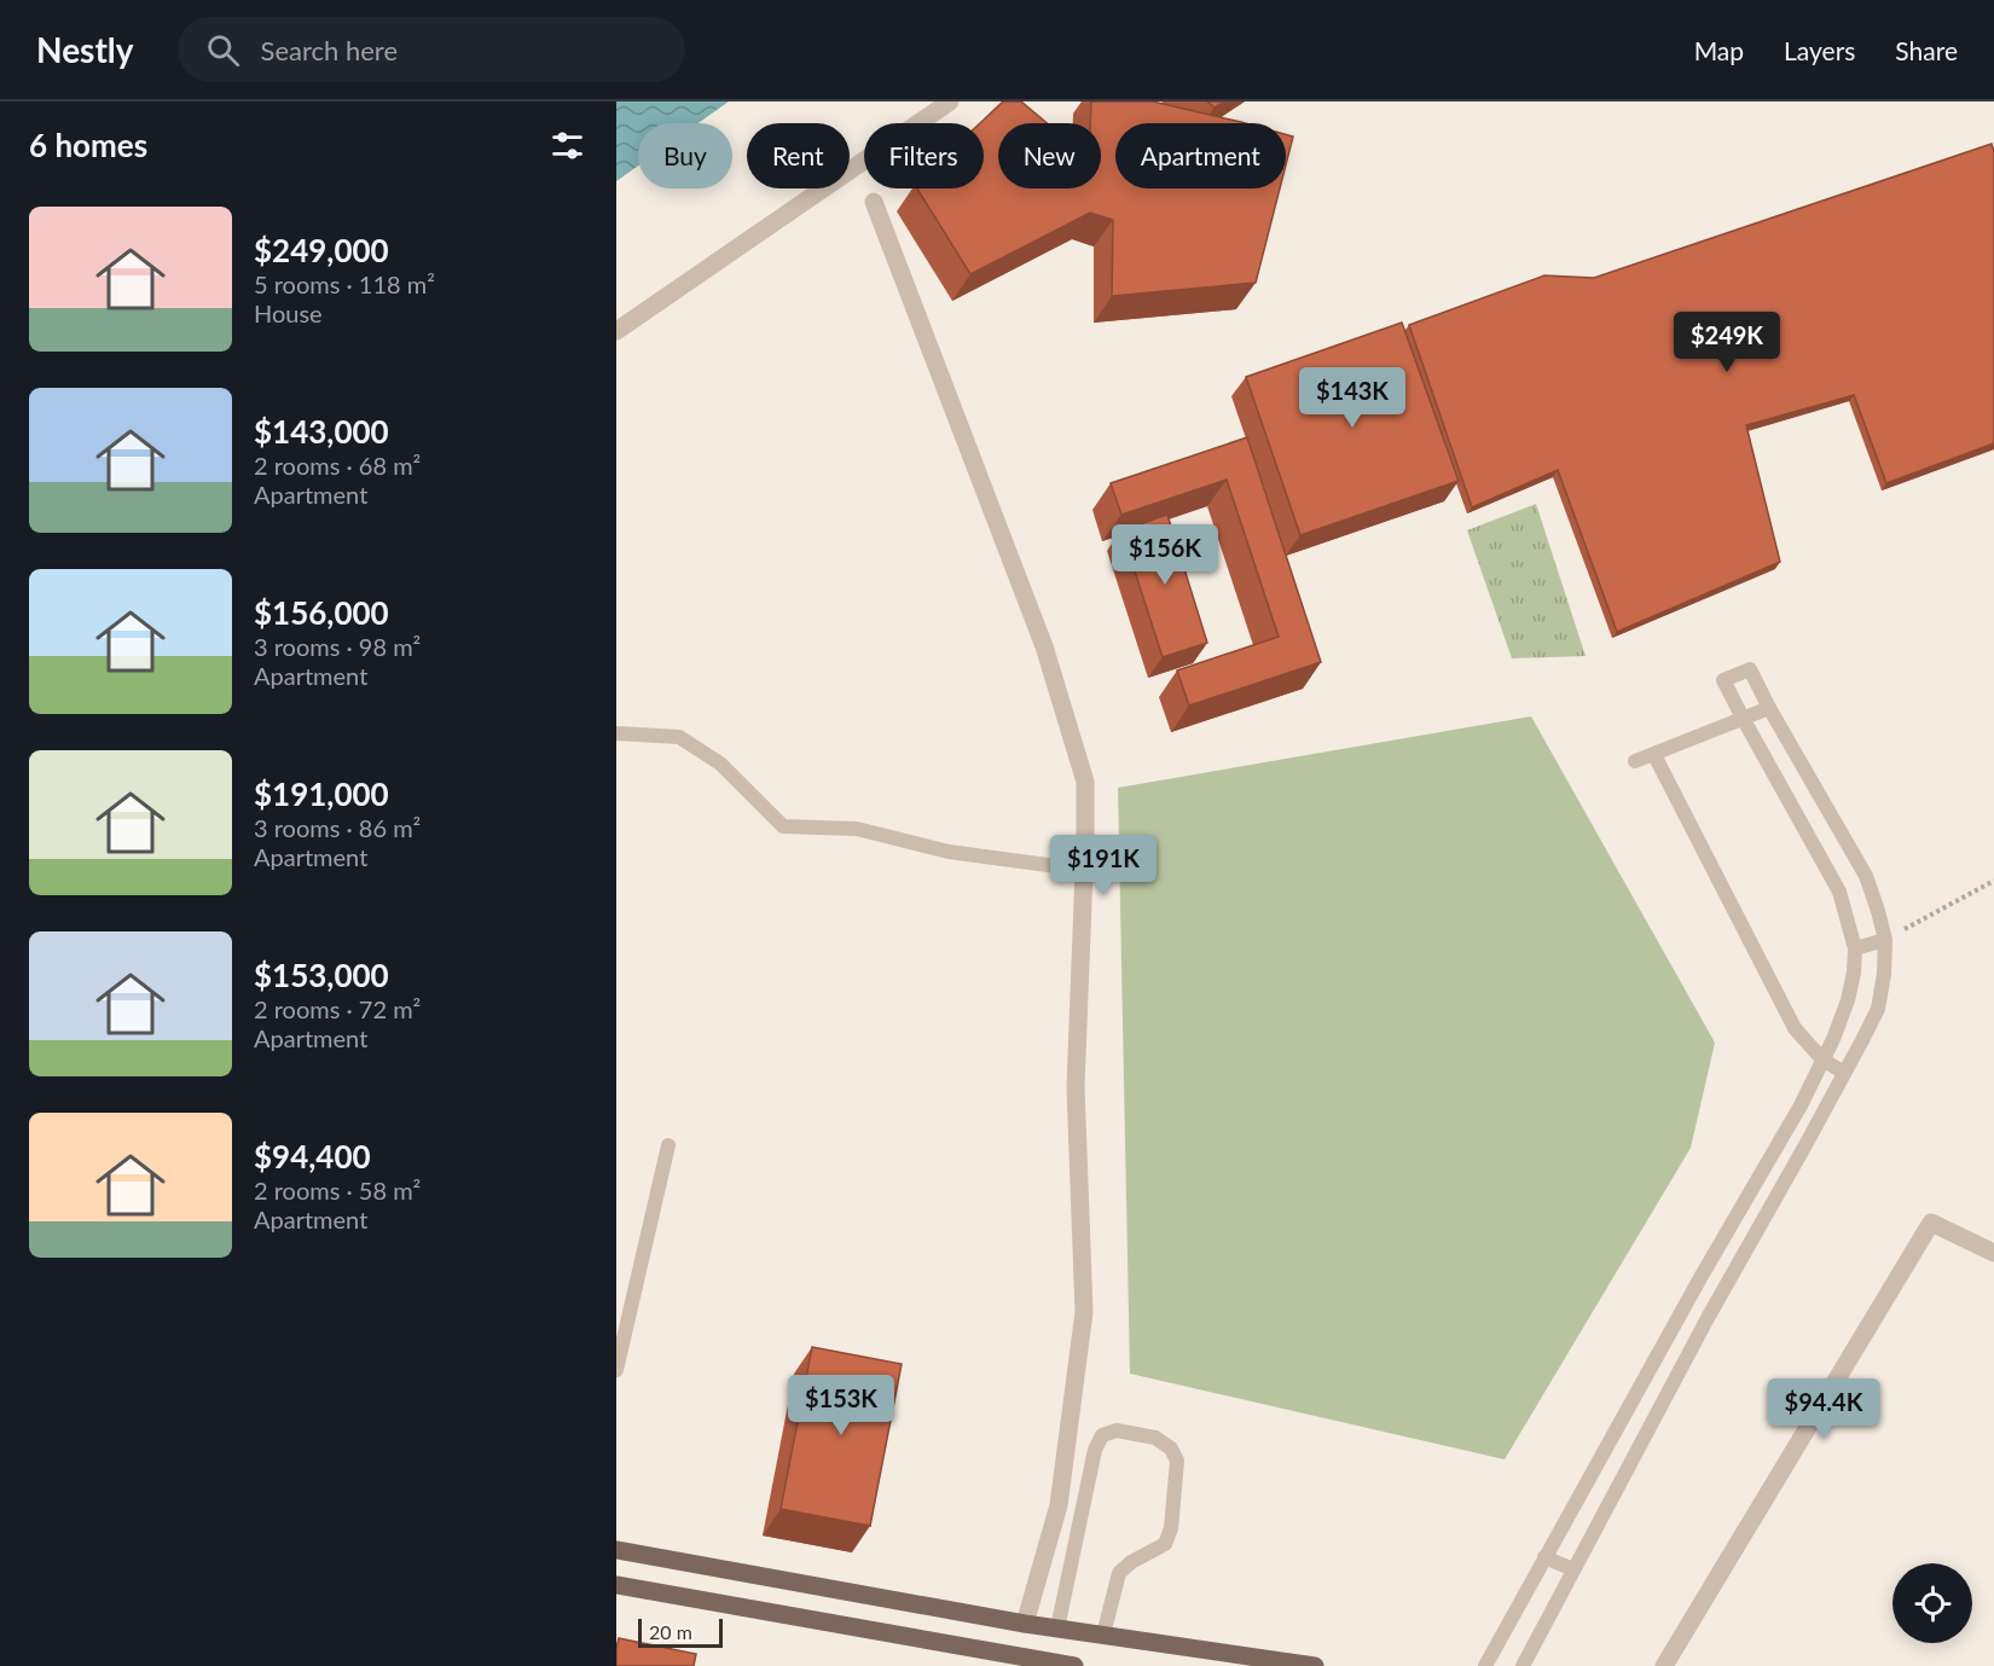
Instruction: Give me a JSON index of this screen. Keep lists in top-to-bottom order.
{
  "scale_bar": "20 m",
  "page": {
    "header": "Nestly",
    "search": "Search here",
    "nav": ["Map", "Layers", "Share"],
    "heading": "6 homes",
    "chip": [
      "Buy",
      "Rent",
      "Filters",
      "New",
      "Apartment"
    ],
    "list": [
      {
        "name": "$249,000",
        "note": "5 rooms · 118 m² · House"
      },
      {
        "name": "$143,000",
        "note": "2 rooms · 68 m² · Apartment"
      },
      {
        "name": "$156,000",
        "note": "3 rooms · 98 m² · Apartment"
      },
      {
        "name": "$191,000",
        "note": "3 rooms · 86 m² · Apartment"
      },
      {
        "name": "$153,000",
        "note": "2 rooms · 72 m² · Apartment"
      },
      {
        "name": "$94,400",
        "note": "2 rooms · 58 m² · Apartment"
      }
    ],
    "price": [
      "$249K",
      "$143K",
      "$156K",
      "$191K",
      "$153K",
      "$94.4K"
    ],
    "scale": "20 m"
  }
}
